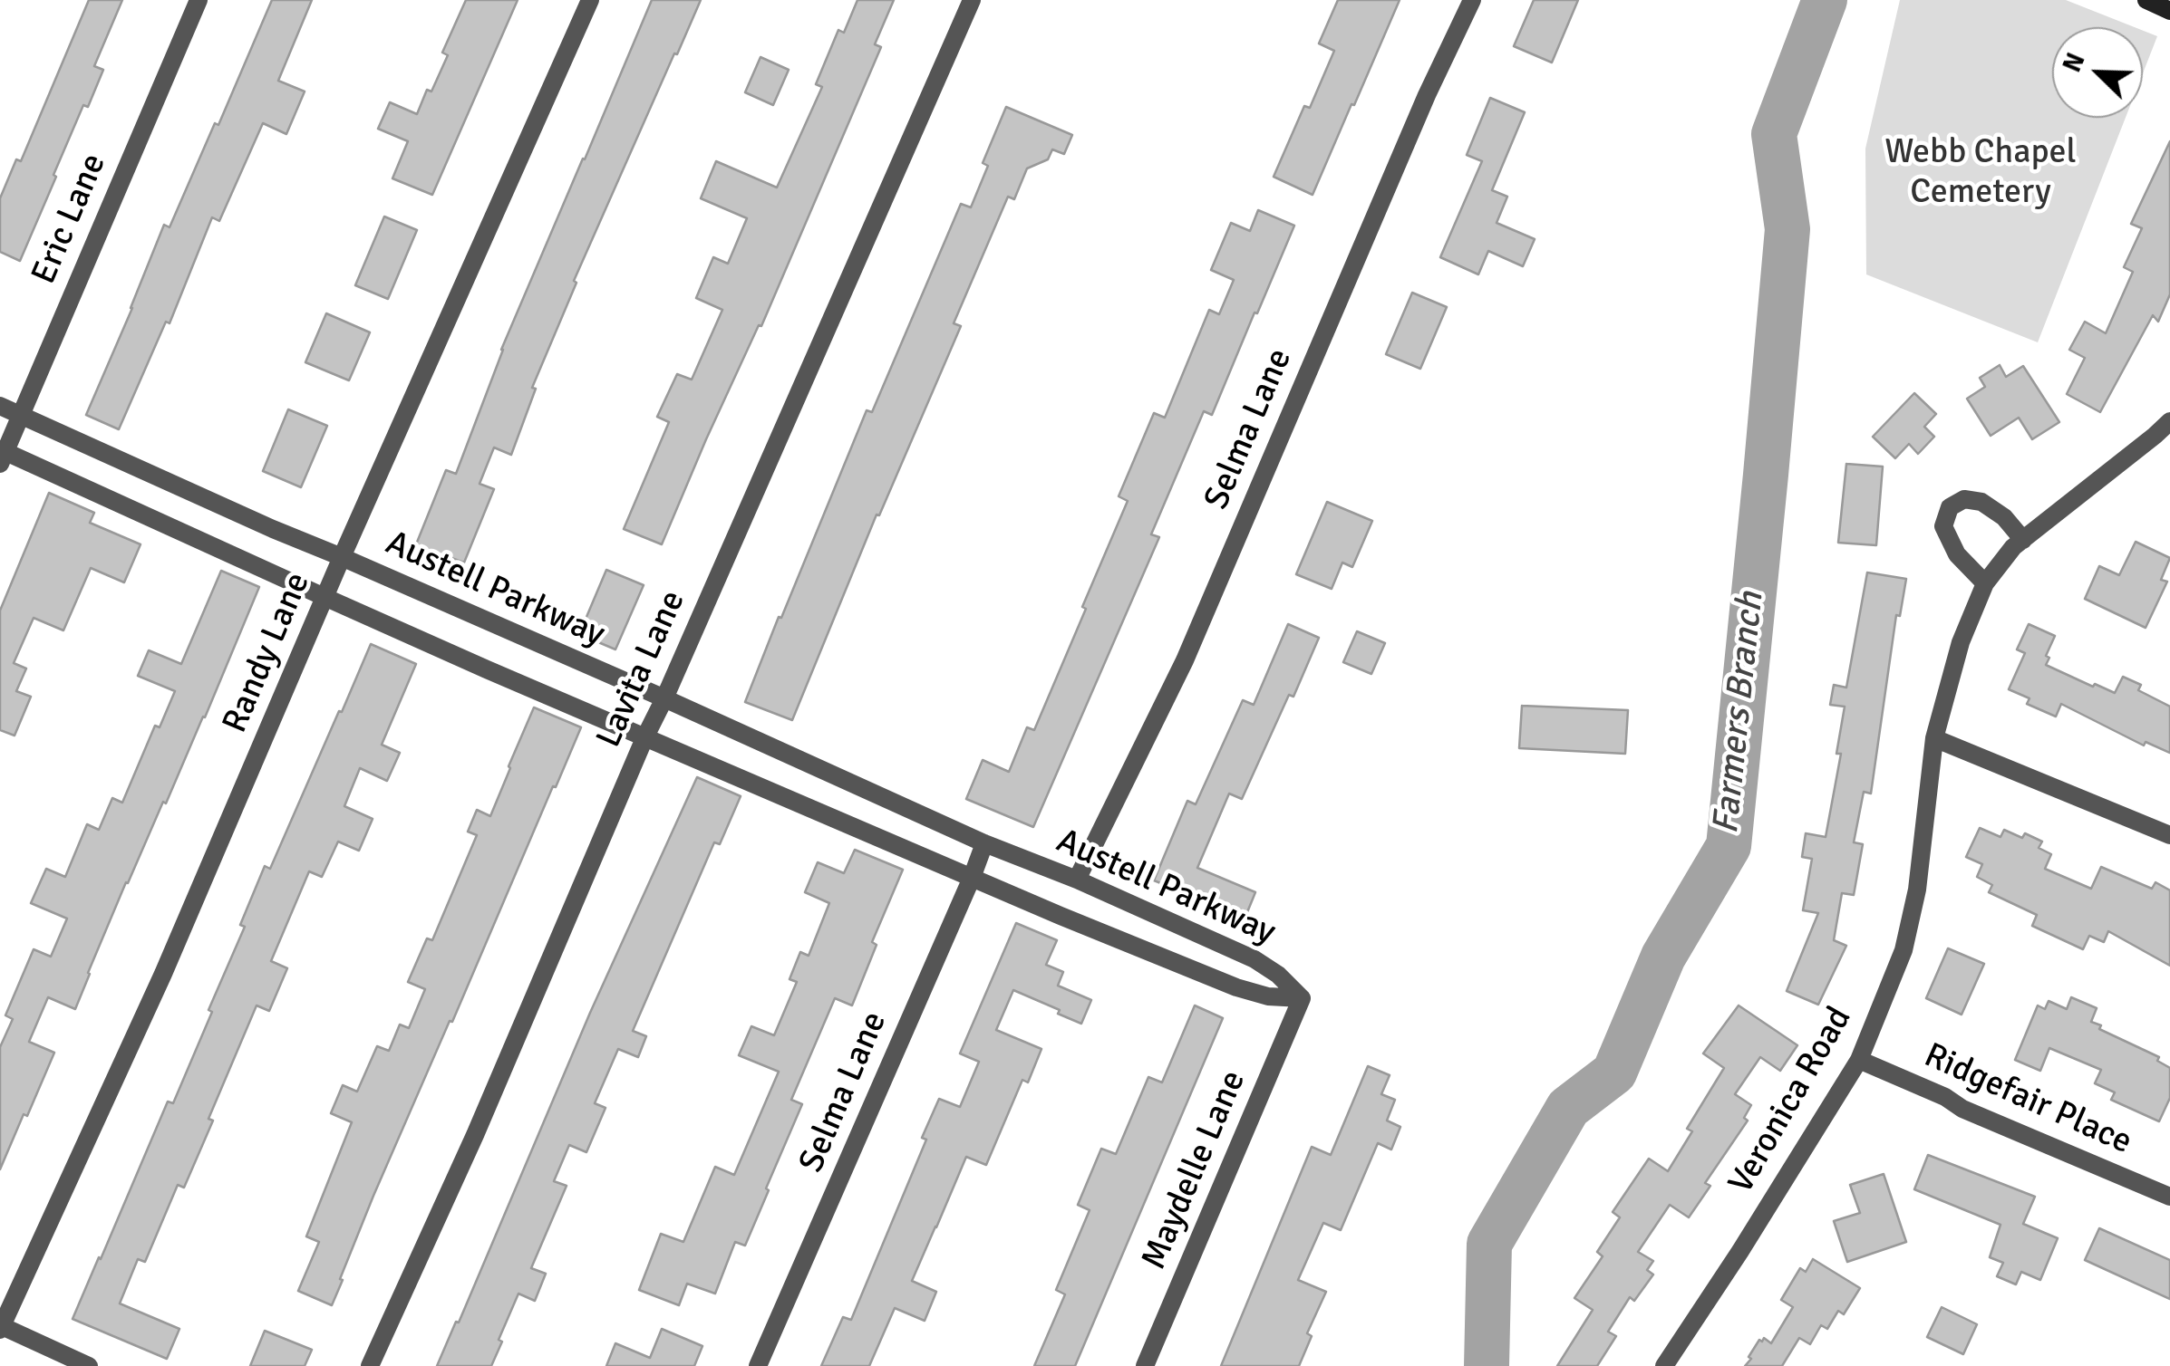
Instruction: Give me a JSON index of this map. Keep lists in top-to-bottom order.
{
  "streets": {
    "street": [
      "Eric Lane",
      "Selma Lane",
      "Austell Parkway",
      "Randy Lane",
      "Lavita Lane",
      "Ridgefair Place",
      "Veronica Road",
      "Maydelle Lane"
    ]
  },
  "crossings": [
    ["Eric Lane", "Austell Parkway"],
    ["Selma Lane", "Austell Parkway"],
    ["Austell Parkway", "Randy Lane"],
    ["Austell Parkway", "Lavita Lane"],
    ["Austell Parkway", "Maydelle Lane"],
    ["Ridgefair Place", "Veronica Road"]
  ],
  "water": ["Farmers Branch"],
  "parks": ["Webb Chapel Cemetery"],
  "north": "top left"
}
